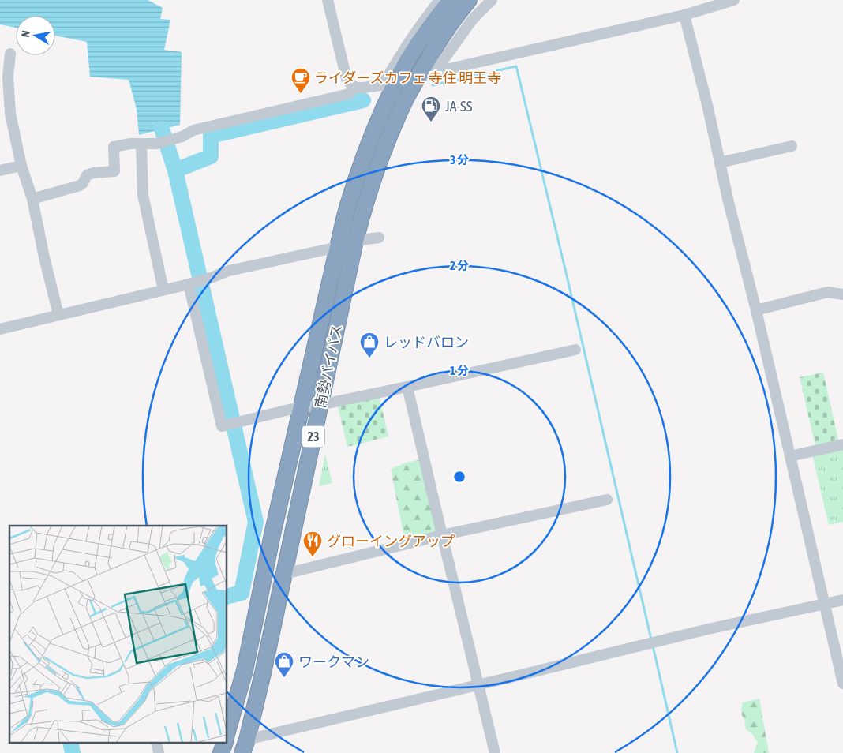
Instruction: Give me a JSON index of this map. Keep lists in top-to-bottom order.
{
  "streets": {
    "highway": ["南勢バイパス", "23"]
  },
  "places": {
    "cafe": ["ライダーズカフェ 寺住 明王寺"],
    "fuel station": ["JA-SS"],
    "shop": ["レッドバロン", "ワークマン"],
    "restaurant": ["グローイングアップ"]
  },
  "north": "left",
  "rings": ["3 分", "2 分", "1 分"]
}
